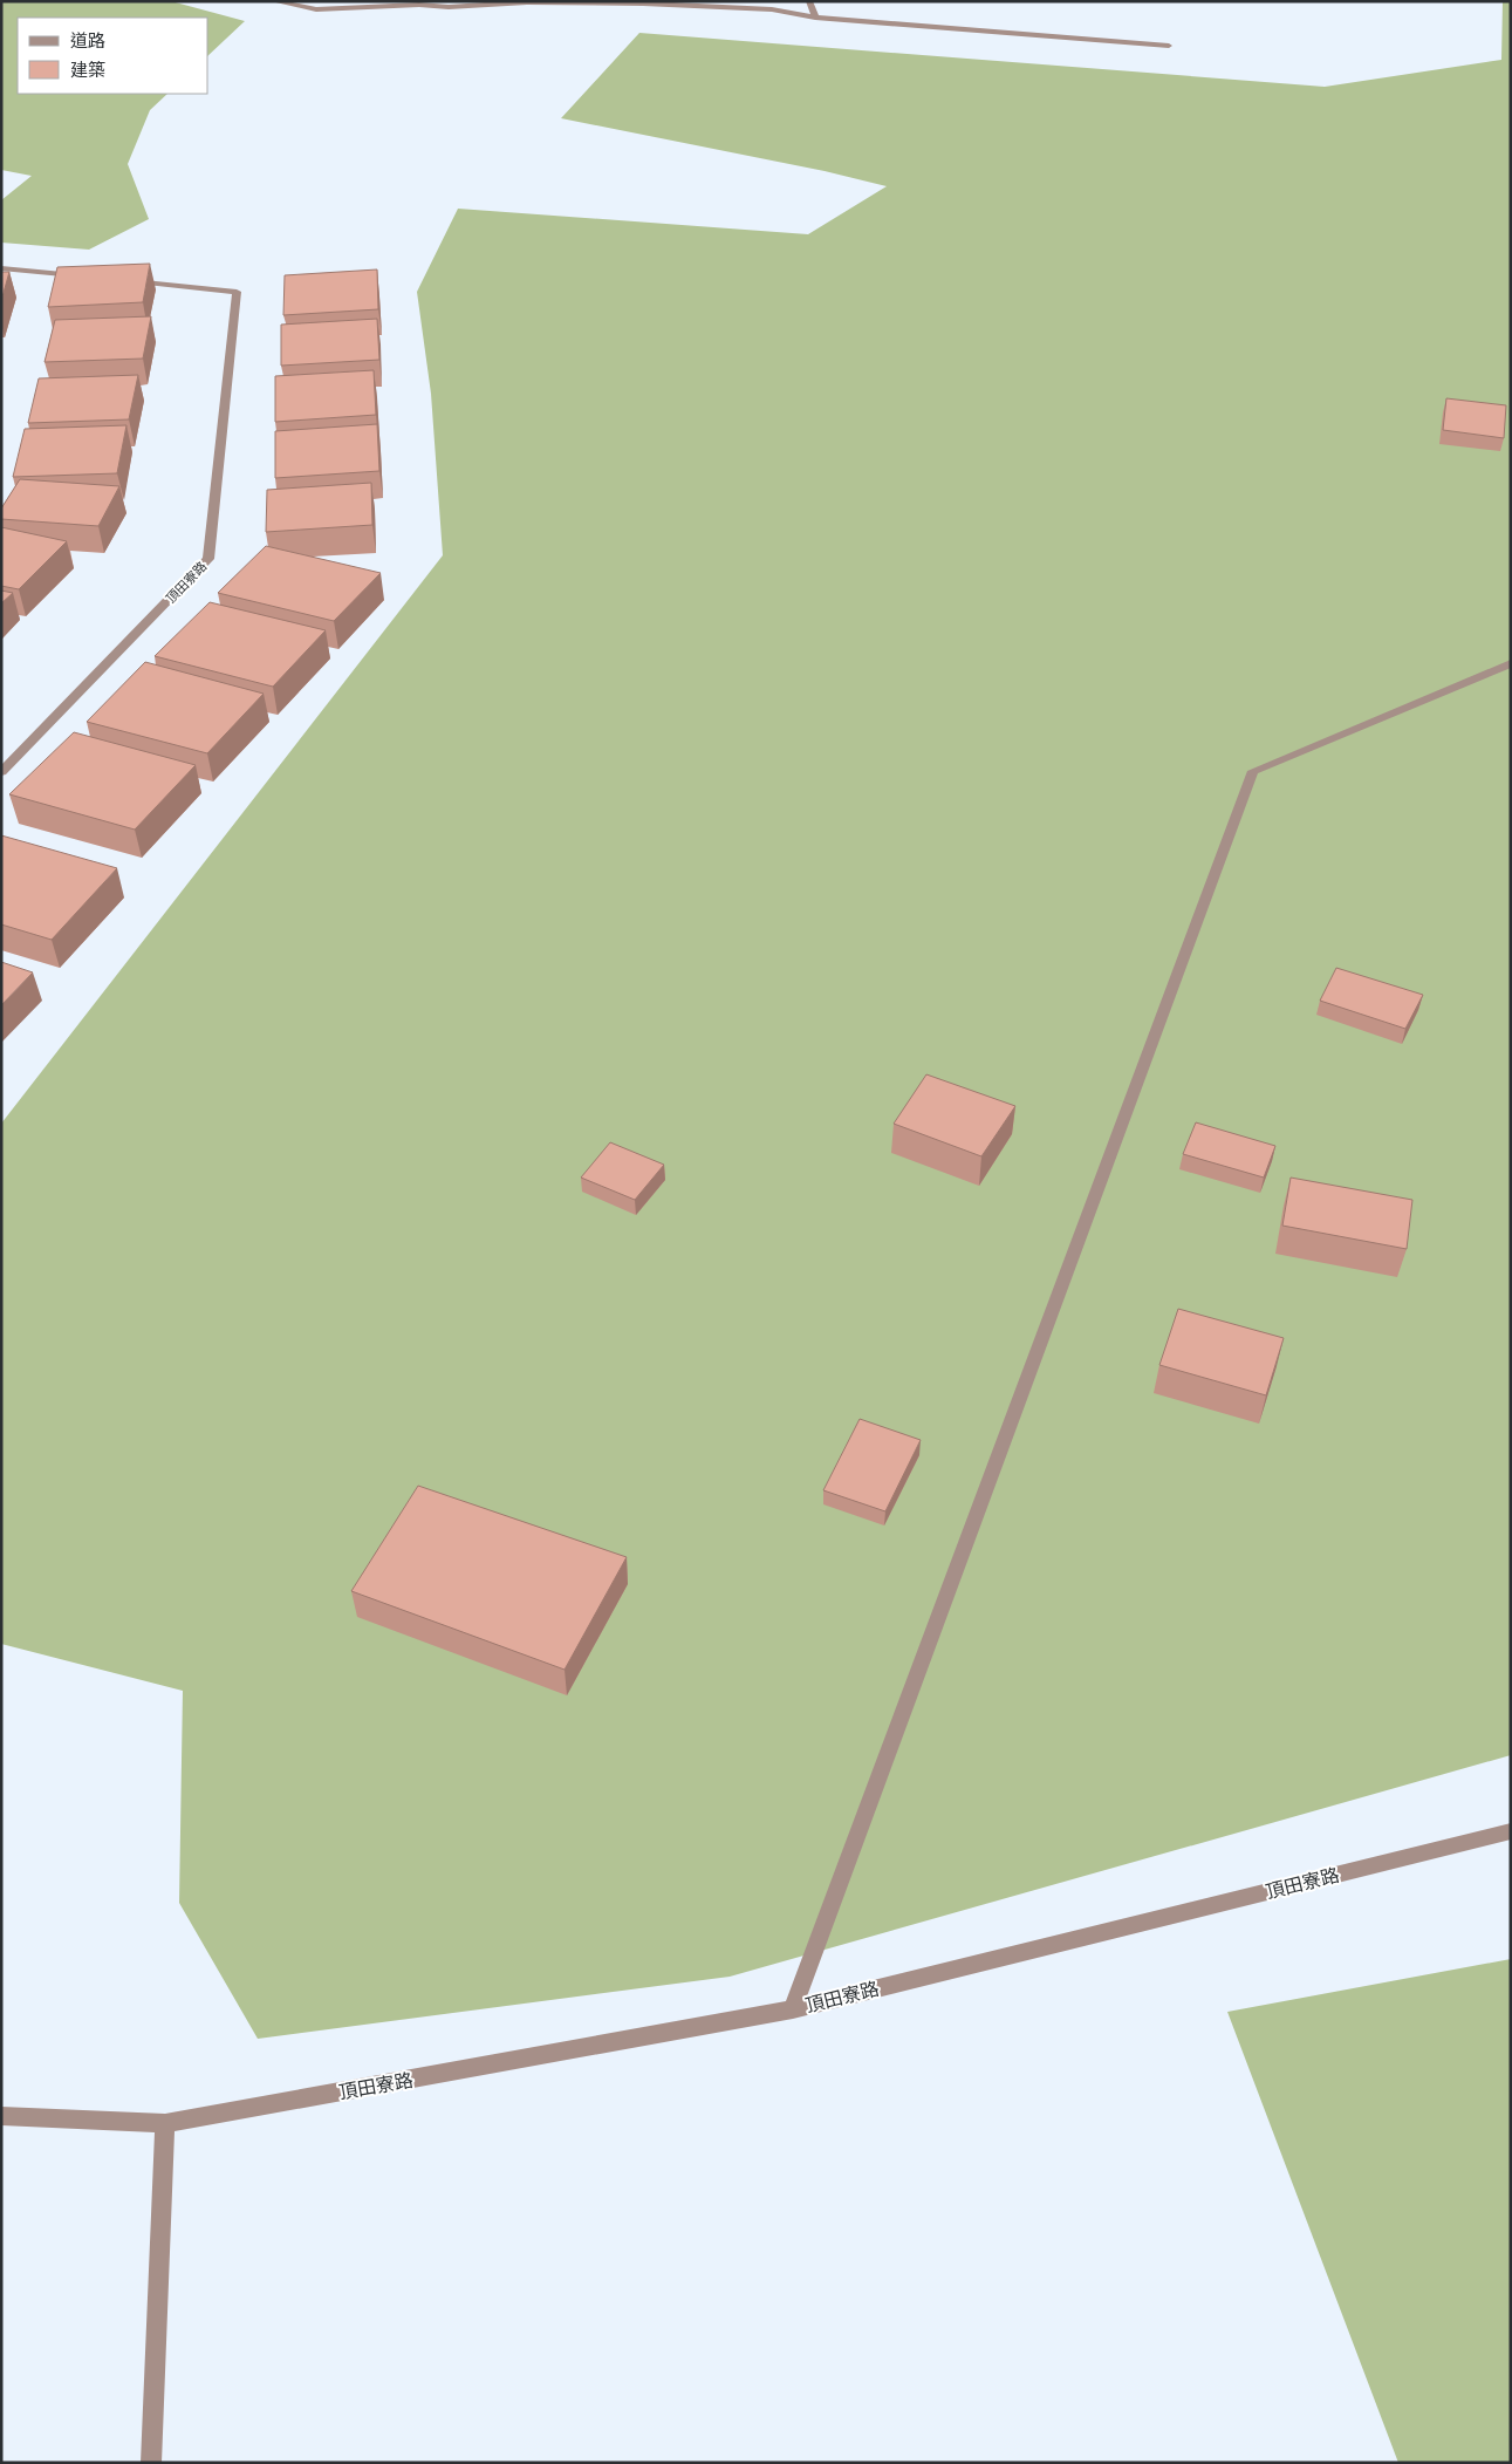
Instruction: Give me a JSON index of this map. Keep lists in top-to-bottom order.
{
  "streets": {
    "street": ["頂田寮路"]
  },
  "legend": ["道路", "建築"]
}
